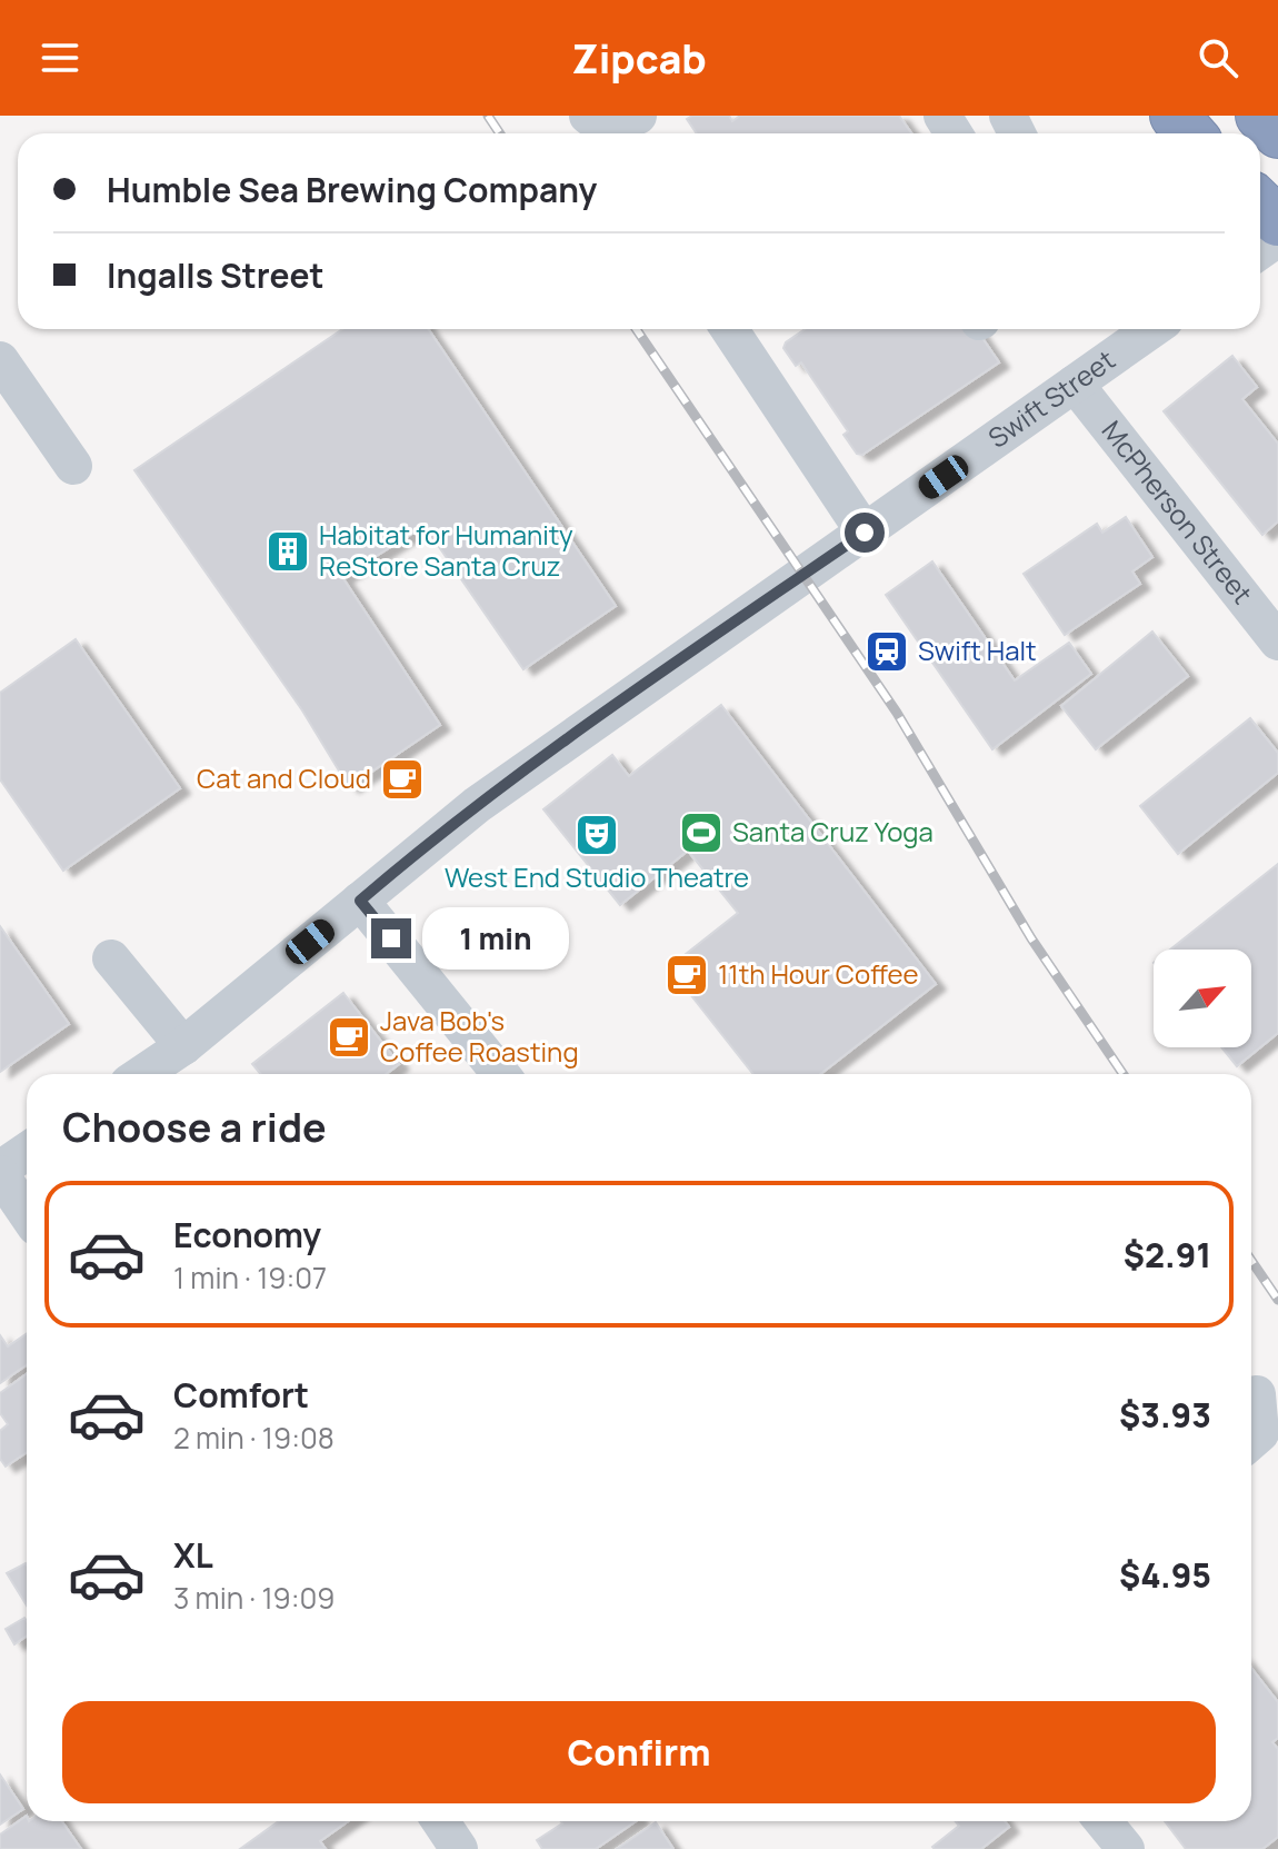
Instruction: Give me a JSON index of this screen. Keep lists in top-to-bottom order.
{
  "streets": {
    "street": ["Swift Street", "McPherson Street"]
  },
  "crossings": [
    ["Swift Street", "McPherson Street"]
  ],
  "places": {
    "building": ["Habitat for Humanity ReStore Santa Cruz"],
    "station": ["Swift Halt"],
    "cafe": ["Cat and Cloud", "11th Hour Coffee", "Java Bob's Coffee Roasting"],
    "sports": ["Santa Cruz Yoga"],
    "theatre": ["West End Studio Theatre"]
  },
  "north": "top right",
  "page": {
    "header": "Zipcab",
    "banner": ["Humble Sea Brewing Company", "Ingalls Street"],
    "bubble": "1 min",
    "heading": "Choose a ride",
    "list": [
      {
        "name": "Economy",
        "note": "1 min · 19:07",
        "value": "$2.91"
      },
      {
        "name": "Comfort",
        "note": "2 min · 19:08",
        "value": "$3.93"
      },
      {
        "name": "XL",
        "note": "3 min · 19:09",
        "value": "$4.95"
      }
    ],
    "buttons": "Confirm"
  }
}
